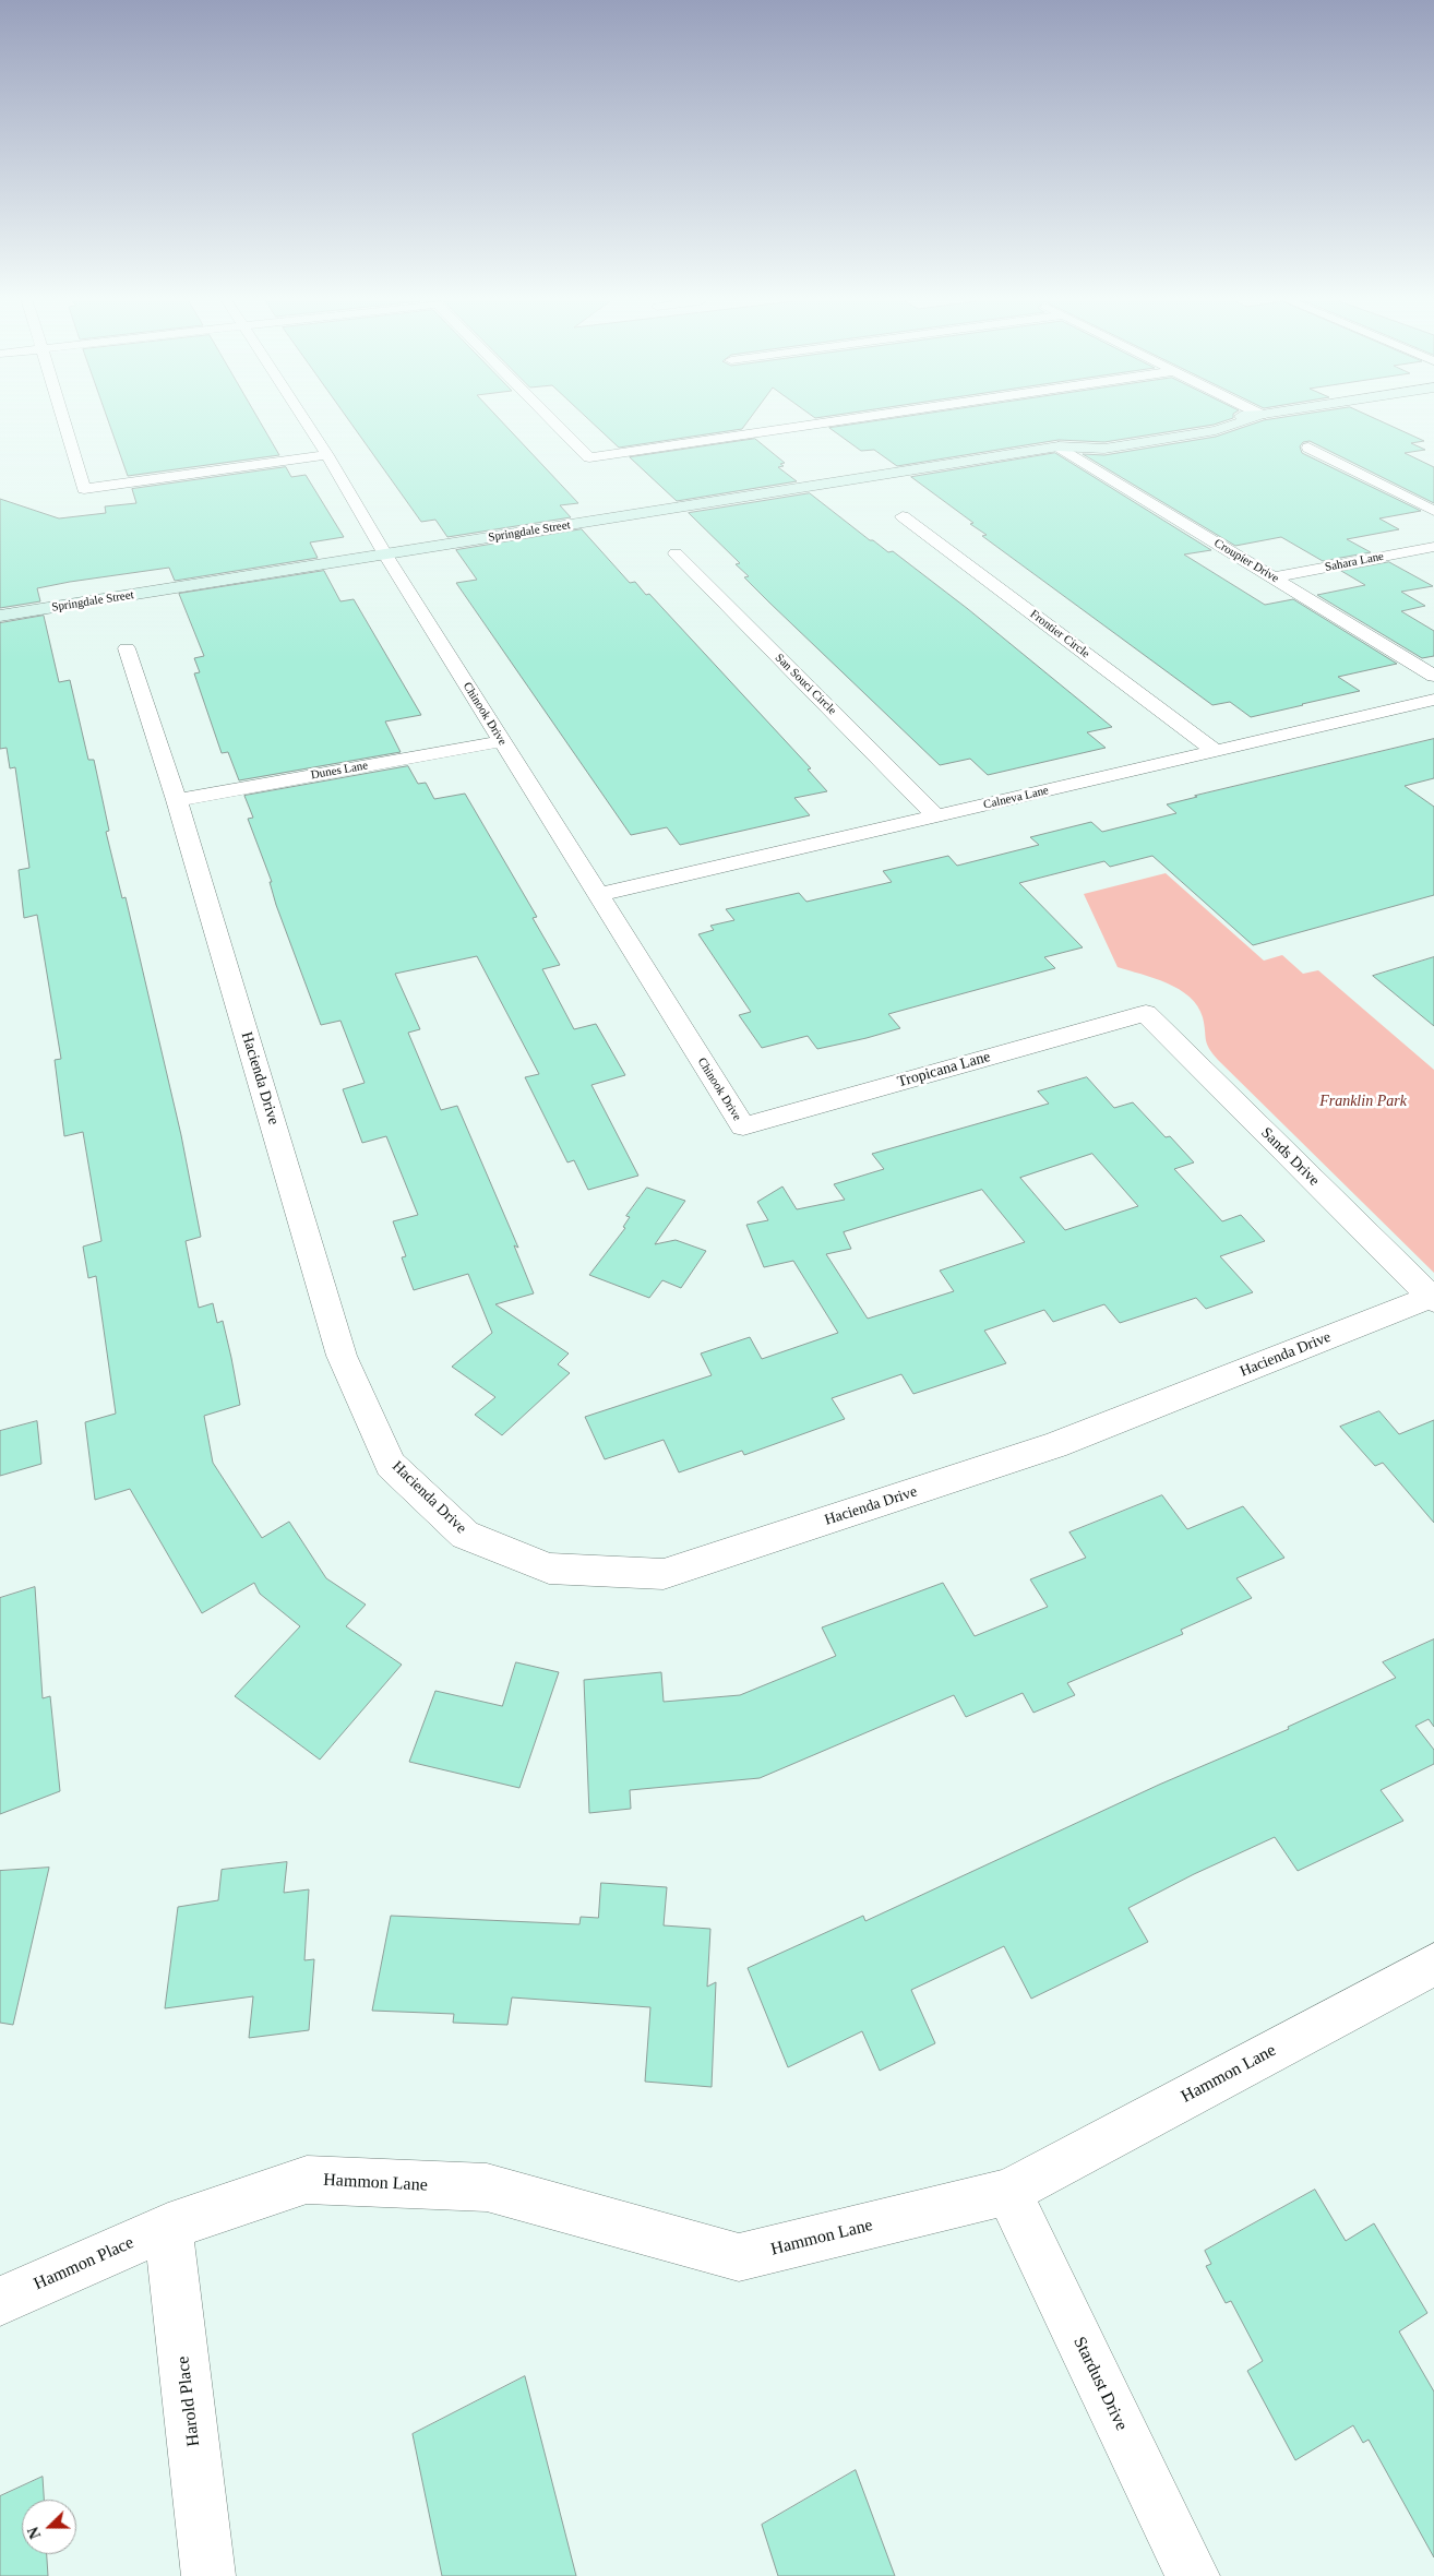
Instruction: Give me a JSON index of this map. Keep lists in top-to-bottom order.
{
  "streets": {
    "main road": ["Springdale Street"],
    "street": [
      "Croupier Drive",
      "Sahara Lane",
      "Frontier Circle",
      "San Souci Circle",
      "Chinook Drive",
      "Dunes Lane",
      "Calneva Lane",
      "Tropicana Lane",
      "Hacienda Drive",
      "Sands Drive",
      "Hammon Lane",
      "Hammon Place",
      "Stardust Drive",
      "Harold Place"
    ]
  },
  "crossings": [
    ["Springdale Street", "Croupier Drive"],
    ["Springdale Street", "Chinook Drive"],
    ["Croupier Drive", "Sahara Lane"],
    ["Frontier Circle", "Calneva Lane"],
    ["San Souci Circle", "Calneva Lane"],
    ["Chinook Drive", "Dunes Lane"],
    ["Chinook Drive", "Calneva Lane"],
    ["Chinook Drive", "Tropicana Lane"],
    ["Dunes Lane", "Hacienda Drive"],
    ["Tropicana Lane", "Sands Drive"],
    ["Hacienda Drive", "Sands Drive"],
    ["Hammon Lane", "Hammon Place"],
    ["Hammon Lane", "Stardust Drive"],
    ["Hammon Lane", "Harold Place"],
    ["Hammon Place", "Harold Place"]
  ],
  "parks": ["Franklin Park"],
  "north": "left"
}
